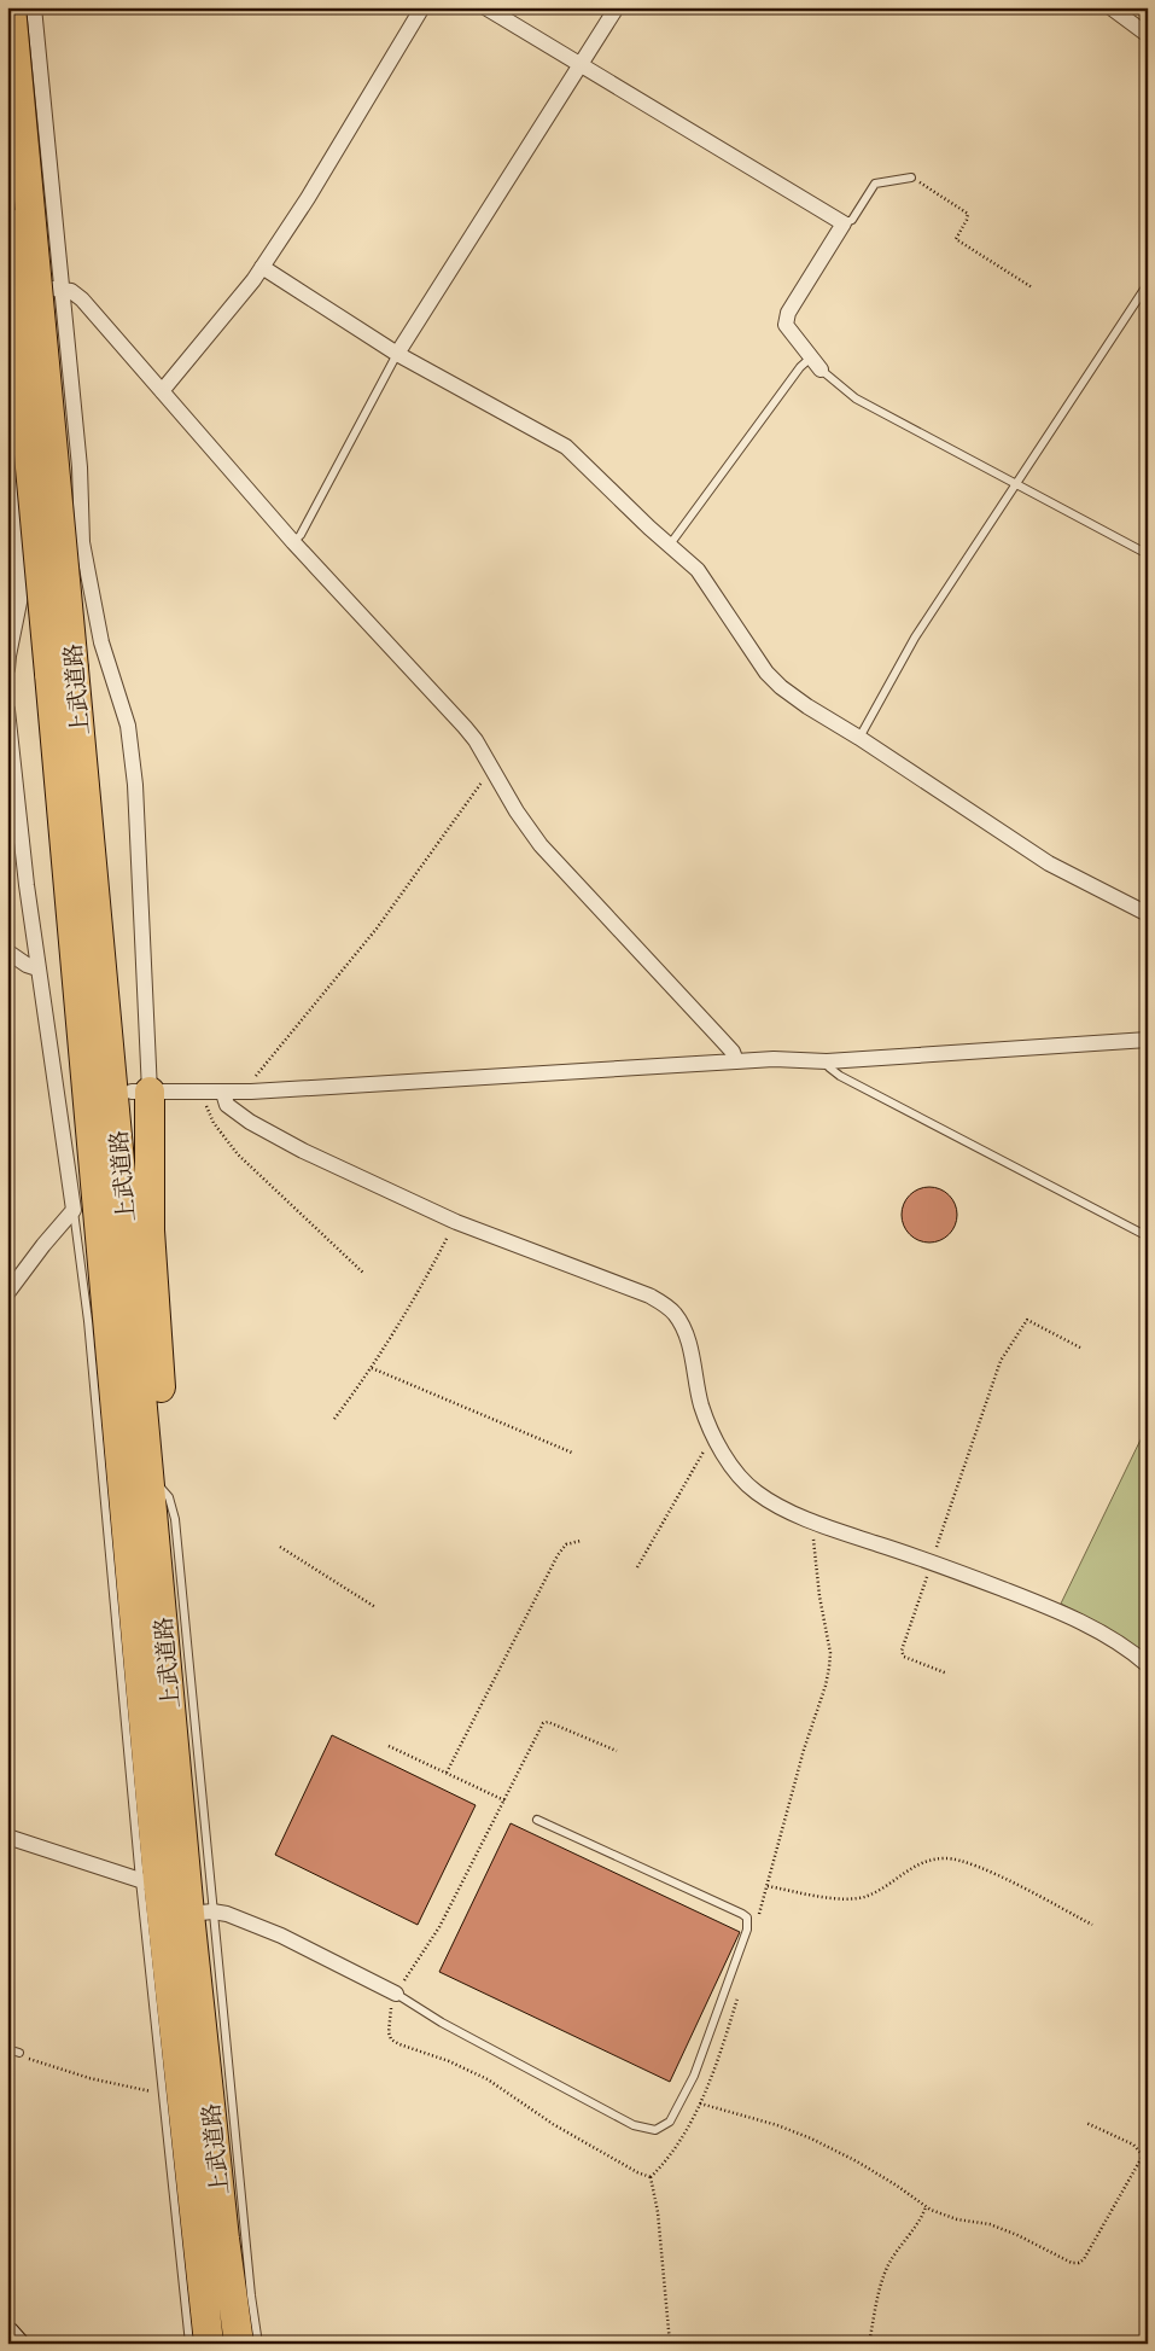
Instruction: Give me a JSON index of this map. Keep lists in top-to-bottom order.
{
  "streets": {
    "highway": ["上武道路"]
  }
}
